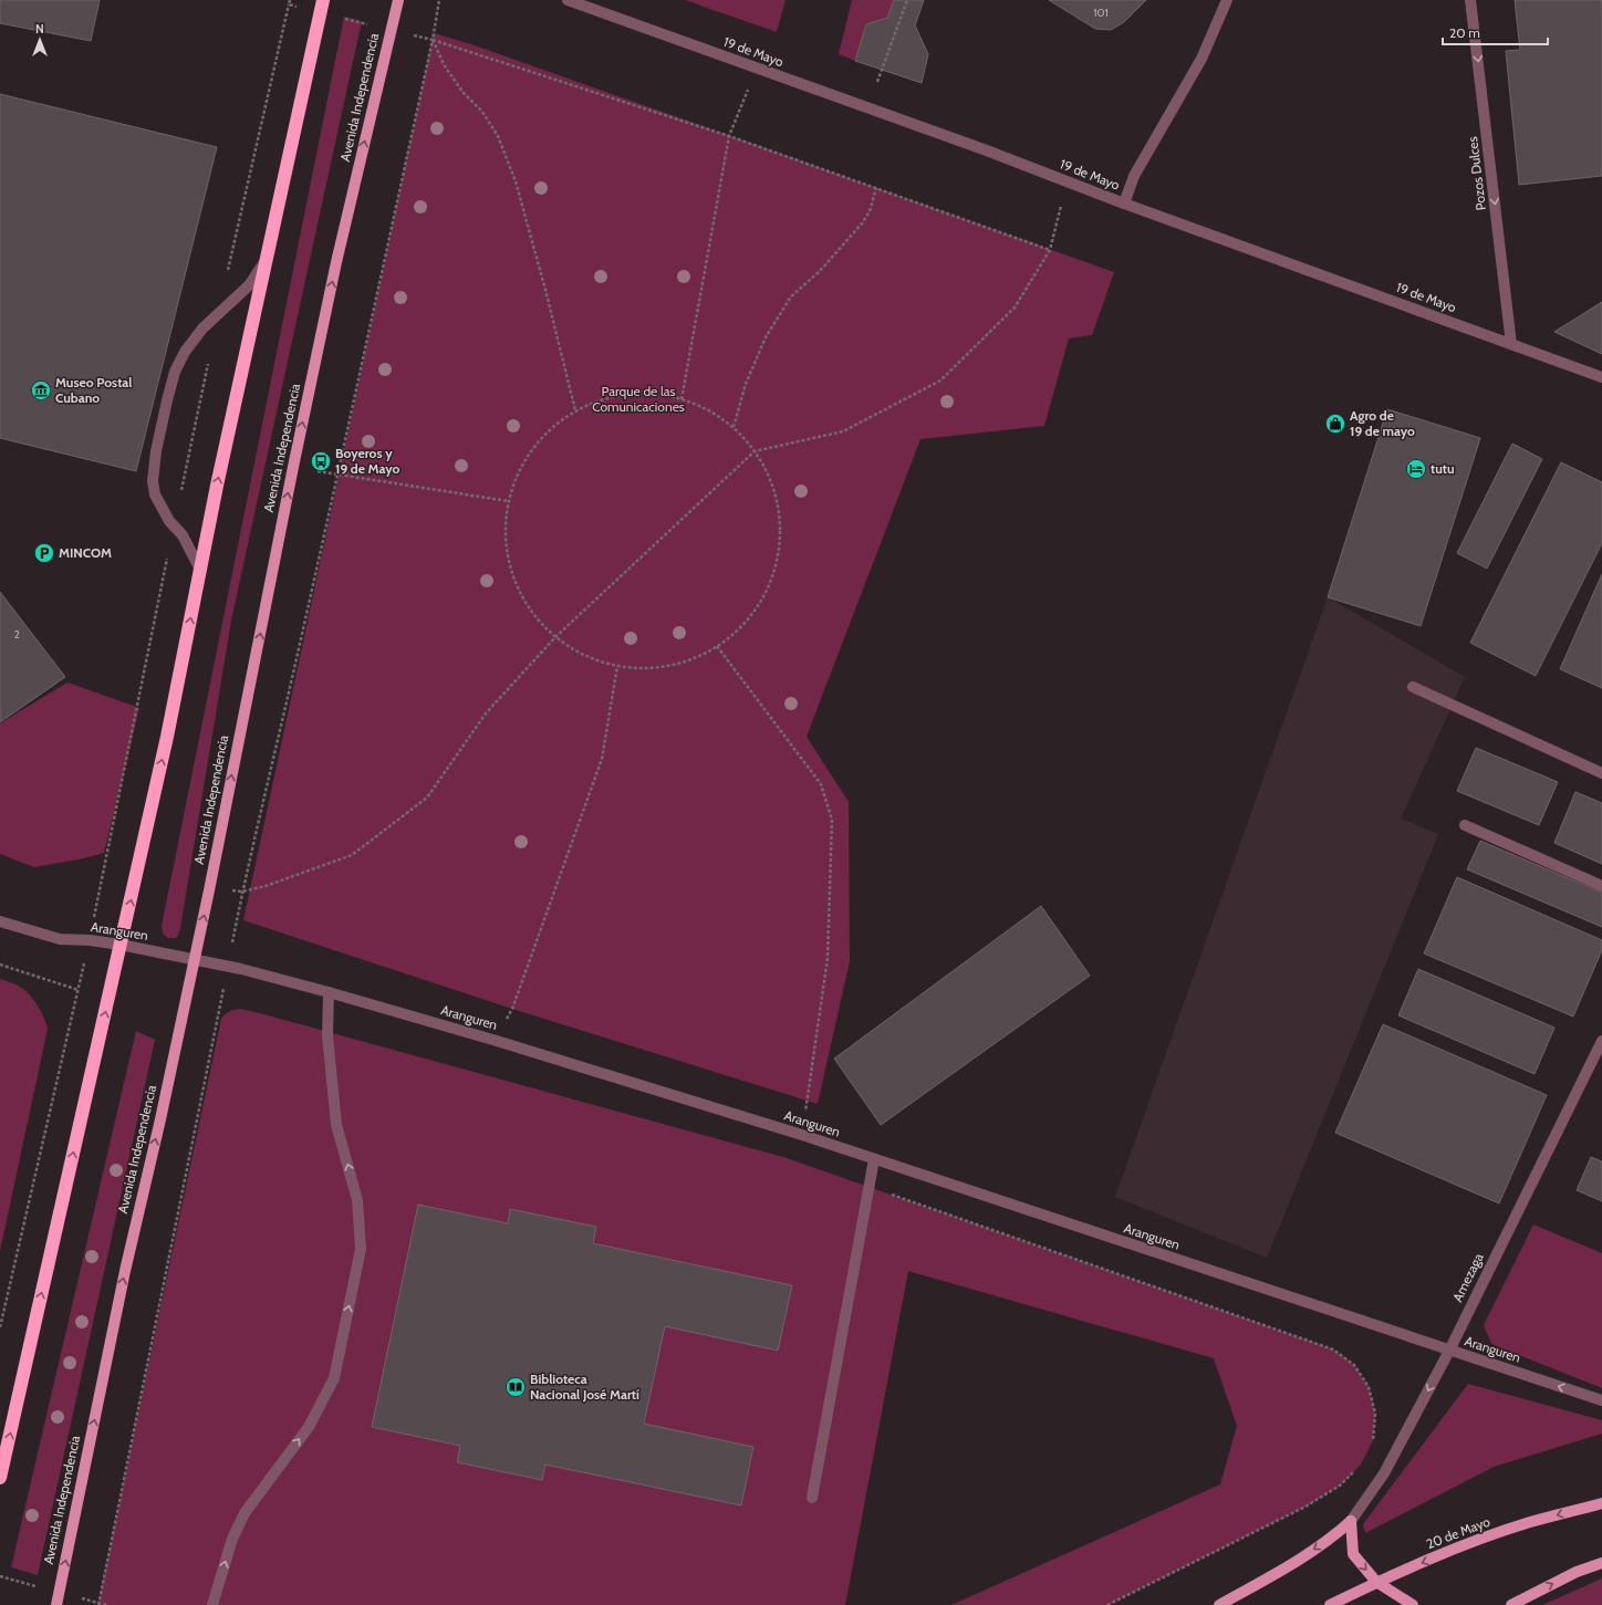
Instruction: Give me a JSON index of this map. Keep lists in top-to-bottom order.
{
  "streets": {
    "main road": ["Avenida Independencia", "20 de Mayo"],
    "street": [
      "19 de Mayo",
      "Pozos Dulces",
      "Aranguren",
      "Amezaga"
    ]
  },
  "crossings": [
    ["19 de Mayo", "Pozos Dulces"],
    ["Avenida Independencia", "Aranguren"],
    ["Aranguren", "Amezaga"]
  ],
  "one_way": ["Avenida Independencia", "Pozos Dulces", "Amezaga"],
  "parks": ["Parque de las Comunicaciones"],
  "places": {
    "museum": ["Museo Postal Cubano"],
    "shop": ["Agro de 19 de mayo"],
    "bus stop": ["Boyeros y 19 de Mayo"],
    "hotel": ["tutu"],
    "parking": ["MINCOM"],
    "library": ["Biblioteca Nacional José Martí"]
  },
  "house_numbers": ["101", "2"],
  "scale_bar": "20 m",
  "north": "top"
}
